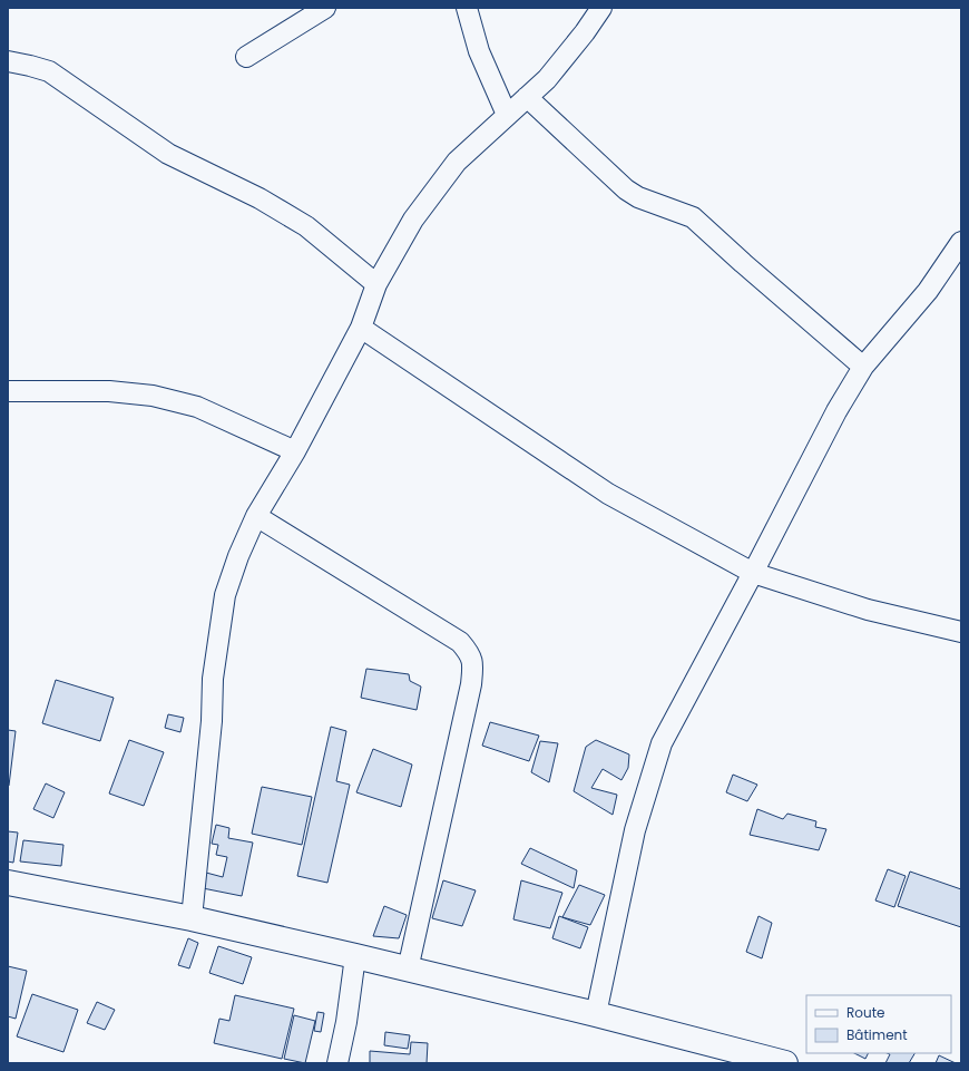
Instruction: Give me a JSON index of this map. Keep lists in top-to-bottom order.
{
  "legend": ["Route", "Bâtiment"]
}
